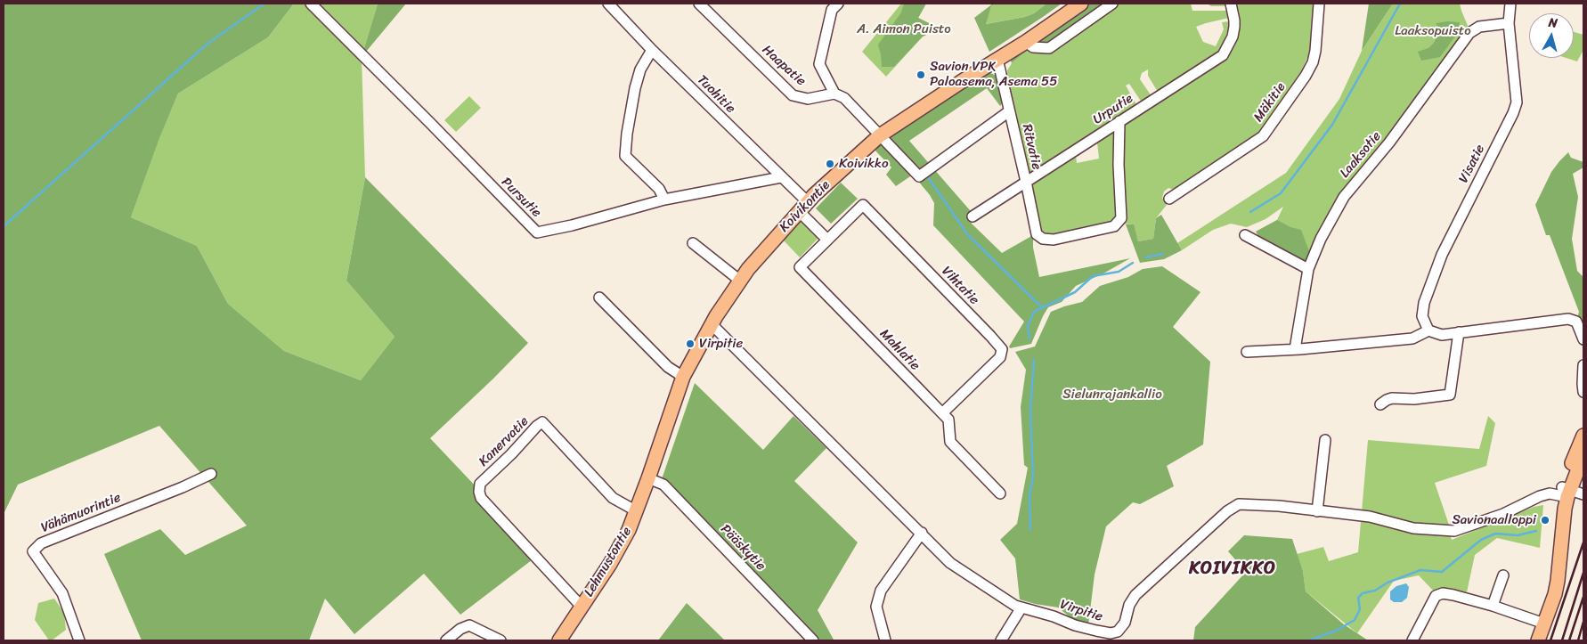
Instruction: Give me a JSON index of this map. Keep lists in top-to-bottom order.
{
  "streets": {
    "main road": ["Koivikontie", "Lehmustontie"],
    "street": [
      "Haapatie",
      "Tuohitie",
      "Mäkitie",
      "Urputie",
      "Ritvatie",
      "Laaksotie",
      "Visatie",
      "Pursutie",
      "Vihtatie",
      "Mahlatie",
      "Kanervatie",
      "Vähämuorintie",
      "Pääskytie",
      "Virpitie"
    ]
  },
  "crossings": [
    ["Tuohitie", "Pursutie"],
    ["Tuohitie", "Koivikontie"],
    ["Tuohitie", "Mahlatie"],
    ["Urputie", "Ritvatie"],
    ["Ritvatie", "Koivikontie"],
    ["Laaksotie", "Visatie"],
    ["Koivikontie", "Pääskytie"],
    ["Koivikontie", "Lehmustontie"],
    ["Koivikontie", "Virpitie"],
    ["Vihtatie", "Mahlatie"],
    ["Kanervatie", "Lehmustontie"],
    ["Pääskytie", "Lehmustontie"]
  ],
  "districts": ["KOIVIKKO"],
  "parks": ["A. Aimon Puisto", "Laaksopuisto", "Sielunrajankallio"],
  "places": [
    "Savion VPK Paloasema, Asema 55",
    "Koivikko",
    "Virpitie",
    "Savionaalloppi"
  ],
  "north": "top"
}
